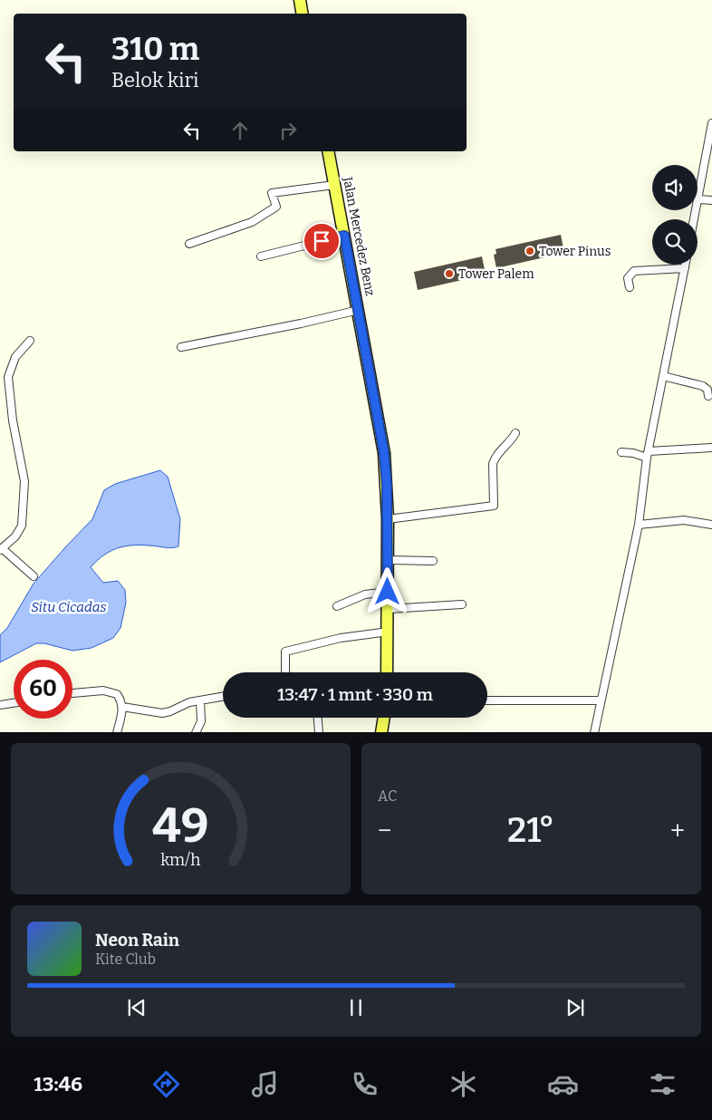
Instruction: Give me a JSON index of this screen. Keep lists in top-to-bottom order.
{
  "streets": {
    "main road": ["Jalan Mercedez Benz"]
  },
  "water": ["Situ Cicadas"],
  "places": ["Tower Pinus", "Tower Palem"],
  "page": {
    "turn": ["310 m", "Belok kiri"],
    "limit": "60",
    "trip": "13:47 · 1 mnt · 330 m",
    "tile": "AC",
    "heat": ["−", "21°", "+"],
    "song": ["Neon Rain", "Kite Club"],
    "tabs": "13:46",
    "gauge": ["49", "km/h"]
  }
}
